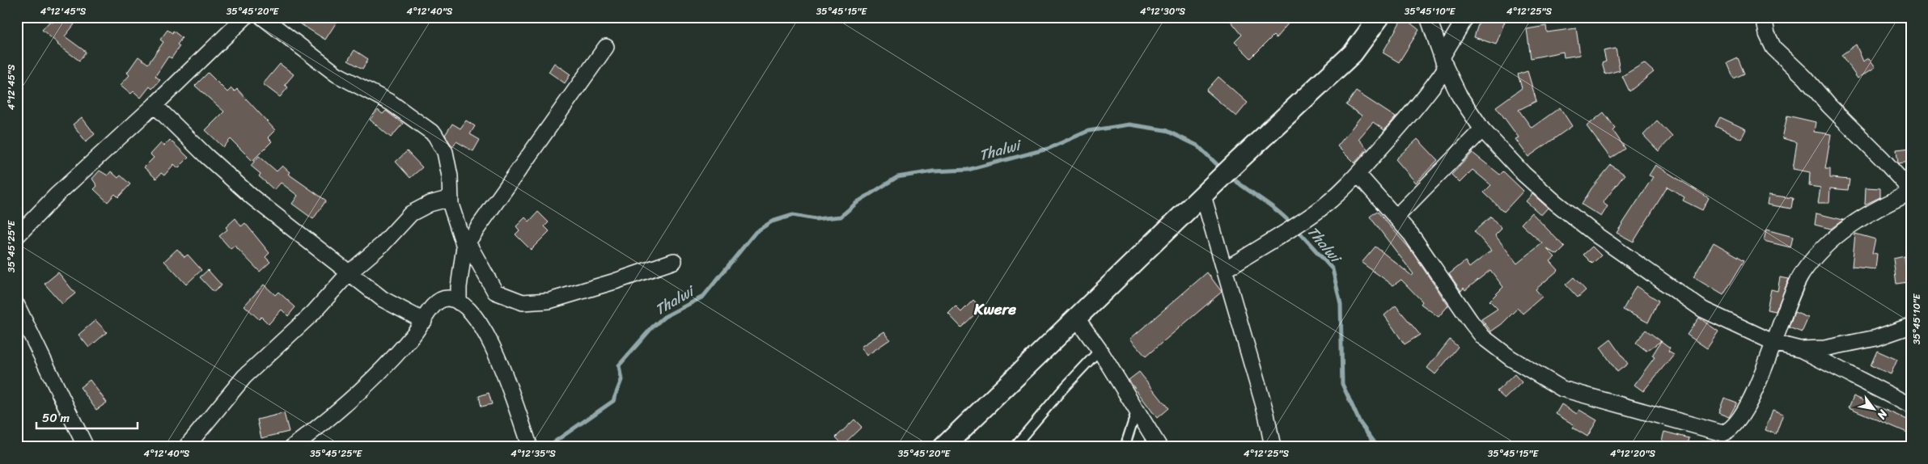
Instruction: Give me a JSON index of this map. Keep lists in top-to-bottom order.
{
  "districts": ["Kwere"],
  "water": ["Thalwi"],
  "scale_bar": "50 m",
  "north": "bottom right",
  "coordinates": [
    "4°12'45\"S",
    "35°45'20\"E",
    "4°12'40\"S",
    "35°45'15\"E",
    "4°12'30\"S",
    "35°45'10\"E",
    "4°12'25\"S",
    "35°45'25\"E",
    "4°12'35\"S",
    "4°12'20\"S"
  ]
}
